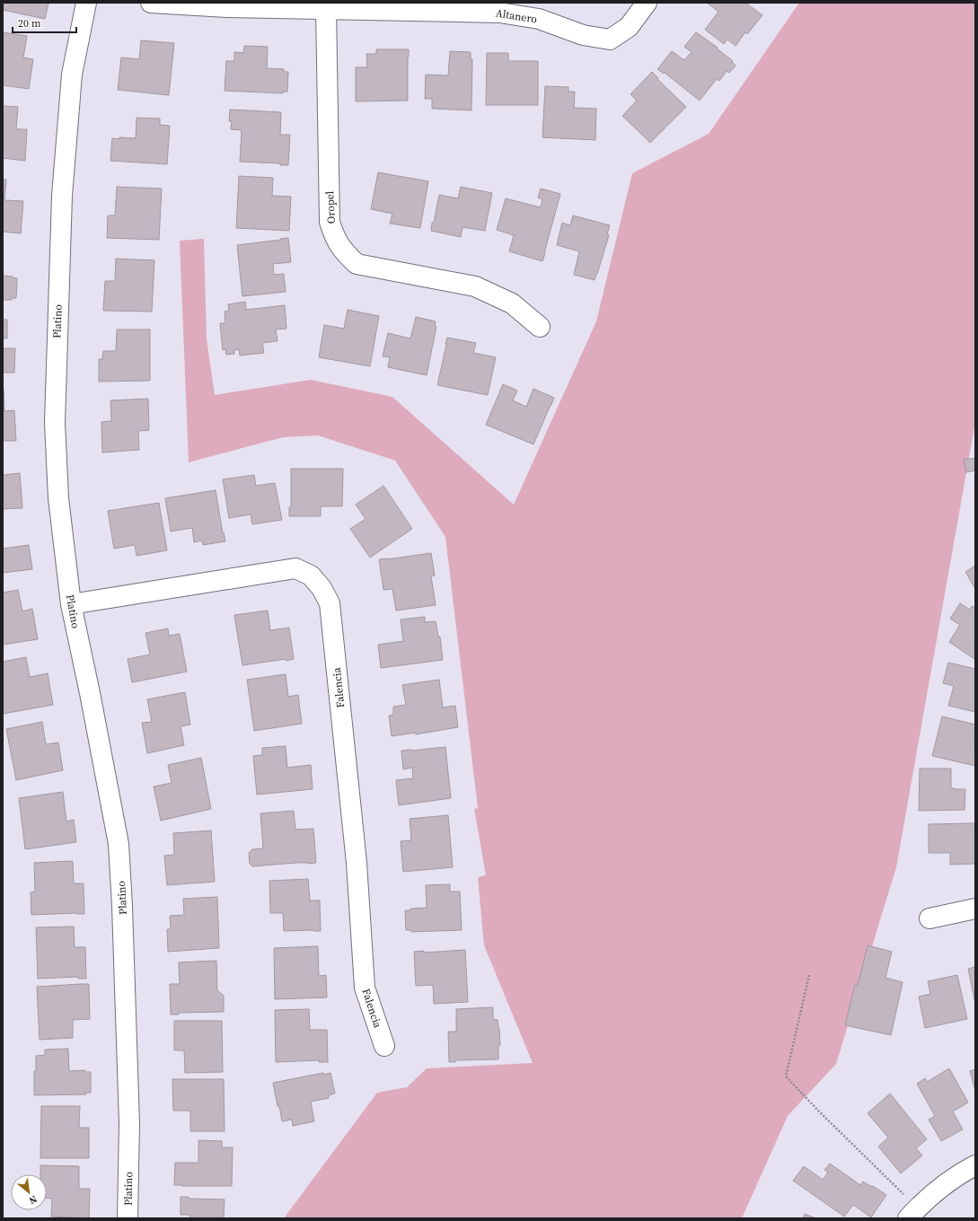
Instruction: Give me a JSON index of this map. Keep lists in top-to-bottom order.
{
  "streets": {
    "street": [
      "Altanero",
      "Oropel",
      "Platino",
      "Falencia"
    ]
  },
  "crossings": [
    ["Altanero", "Oropel"],
    ["Platino", "Falencia"]
  ],
  "scale_bar": "20 m",
  "north": "bottom right"
}
